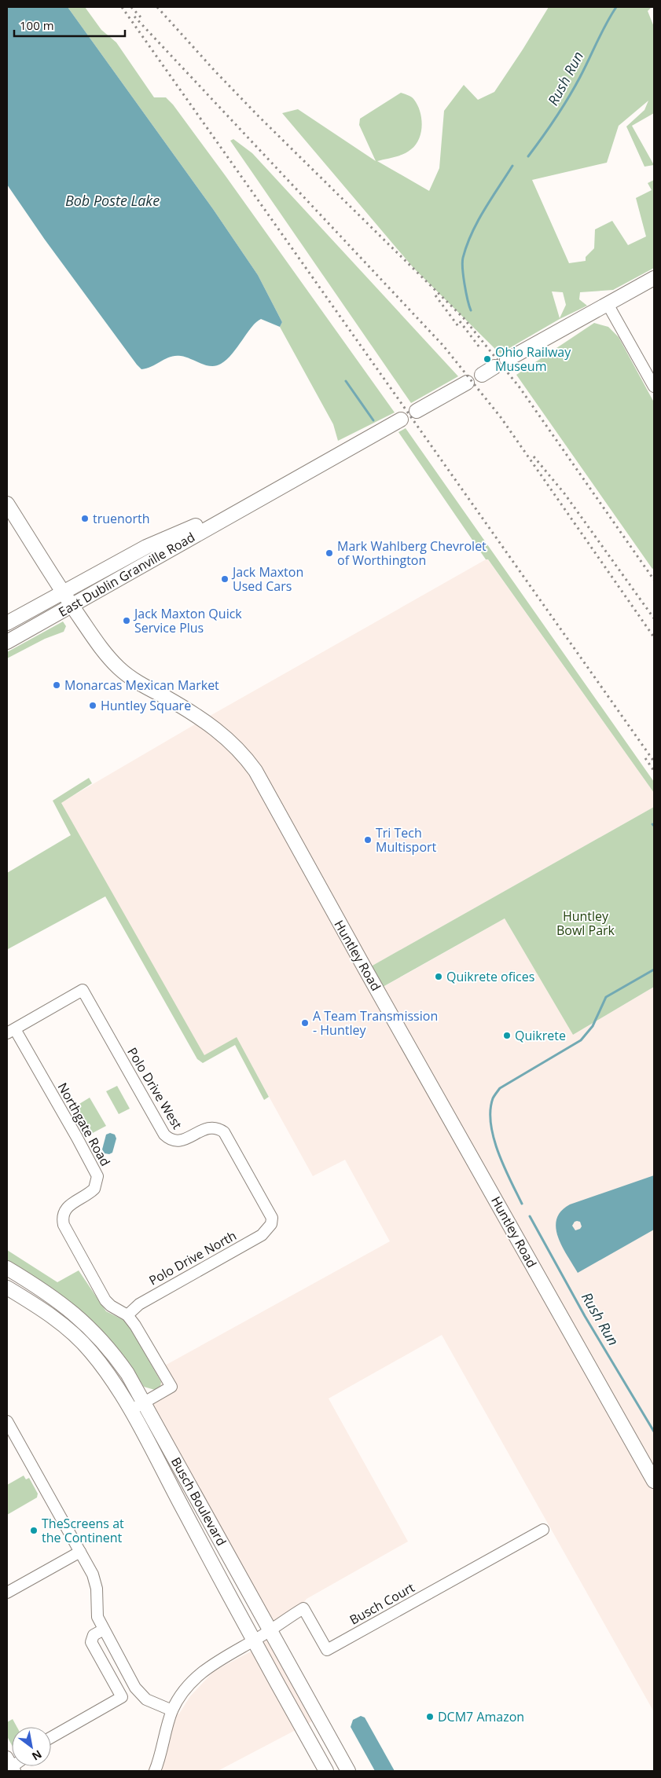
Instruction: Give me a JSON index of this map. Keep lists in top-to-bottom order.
{
  "streets": {
    "main road": ["East Dublin Granville Road", "Huntley Road", "Busch Boulevard"],
    "street": [
      "Polo Drive West",
      "Northgate Road",
      "Polo Drive North",
      "Busch Court"
    ]
  },
  "crossings": [
    ["East Dublin Granville Road", "Huntley Road"],
    ["Polo Drive West", "Northgate Road"],
    ["Polo Drive West", "Polo Drive North"],
    ["Northgate Road", "Polo Drive North"],
    ["Northgate Road", "Busch Boulevard"],
    ["Busch Boulevard", "Busch Court"]
  ],
  "water": ["Rush Run", "Bob Poste Lake"],
  "parks": ["Huntley Bowl Park"],
  "places": [
    "Ohio Railway Museum",
    "truenorth",
    "Mark Wahlberg Chevrolet of Worthington",
    "Jack Maxton Used Cars",
    "Jack Maxton Quick Service Plus",
    "Monarcas Mexican Market",
    "Huntley Square",
    "Tri Tech Multisport",
    "Quikrete ofices",
    "A Team Transmission - Huntley",
    "Quikrete",
    "TheScreens at the Continent",
    "DCM7 Amazon"
  ],
  "scale_bar": "100 m",
  "north": "bottom right"
}
